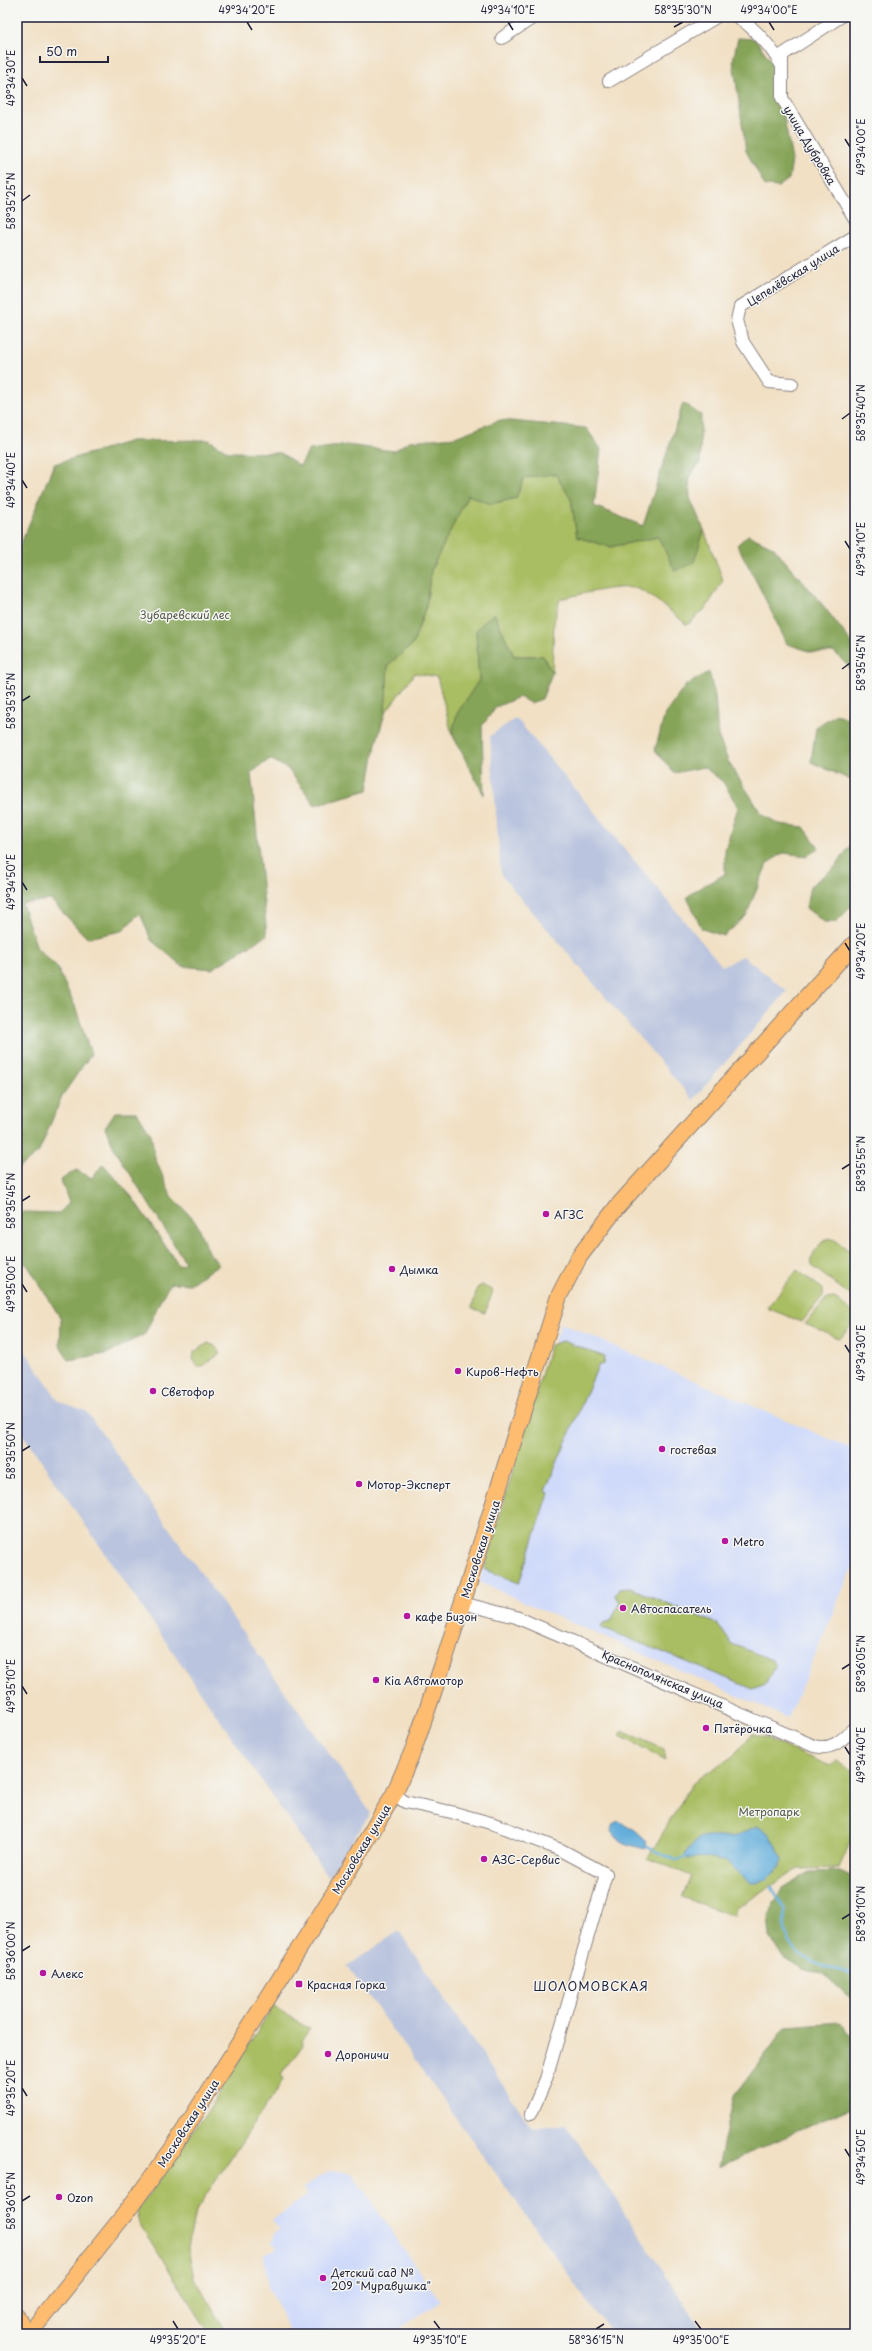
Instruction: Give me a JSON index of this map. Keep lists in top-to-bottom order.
{
  "streets": {
    "main road": ["Московская улица"],
    "street": ["улица Дубровка", "Цепелёвская улица", "Краснополянская улица"]
  },
  "crossings": [
    ["Московская улица", "Краснополянская улица"]
  ],
  "districts": ["ШОЛОМОВСКАЯ"],
  "parks": ["Зубаревский лес", "Метропарк"],
  "places": {
    "other": [
      "АГЗС",
      "Дымка",
      "Киров-Нефть",
      "Светофор",
      "гостевая",
      "Мотор-Эксперт",
      "Metro",
      "Автоспасатель",
      "кафе Бизон",
      "Kia Автомотор",
      "Пятёрочка",
      "АЗС-Сервис",
      "Алекс",
      "Дороничи",
      "Ozon",
      "Детский сад № 209 \"Муравушка\""
    ],
    "transit": ["Красная Горка"]
  },
  "scale_bar": "50 m",
  "coordinates": [
    "49°34'20\"E",
    "49°34'10\"E",
    "58°35'30\"N",
    "49°34'00\"E",
    "49°34'30\"E",
    "58°35'25\"N",
    "58°35'40\"N",
    "49°34'40\"E",
    "58°35'45\"N",
    "58°35'35\"N",
    "49°34'50\"E",
    "58°35'55\"N",
    "49°35'00\"E",
    "58°35'50\"N",
    "58°36'05\"N",
    "49°35'10\"E",
    "58°36'10\"N",
    "58°36'00\"N",
    "49°35'20\"E",
    "58°36'15\"N"
  ]
}
